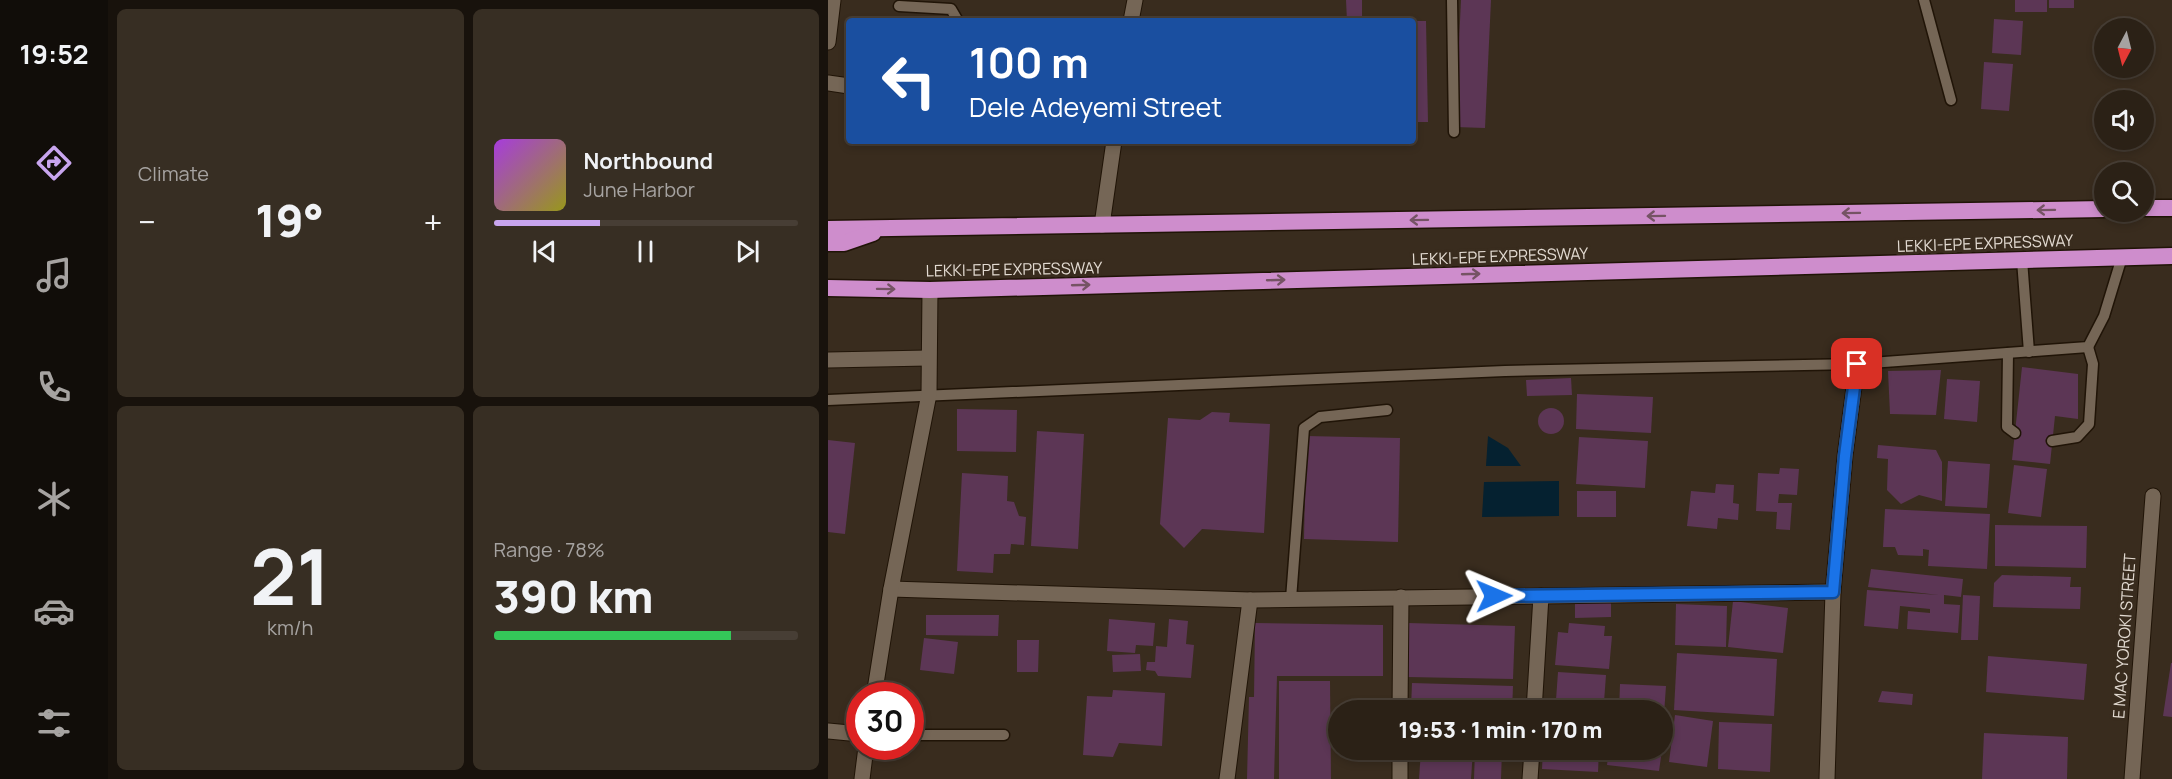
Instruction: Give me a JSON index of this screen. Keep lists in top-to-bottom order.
{
  "streets": {
    "highway": ["LEKKI-EPE EXPRESSWAY"],
    "street": ["E MAC YOROKI STREET"]
  },
  "north": "bottom",
  "page": {
    "tabs": "19:52",
    "tile": [
      "Climate",
      ["21", "km/h"],
      ["Range · 78%", "390 km"]
    ],
    "turn": ["100 m", "Dele Adeyemi Street"],
    "song": ["Northbound", "June Harbor"],
    "heat": ["−", "19°", "+"],
    "limit": "30",
    "trip": "19:53 · 1 min · 170 m"
  }
}
